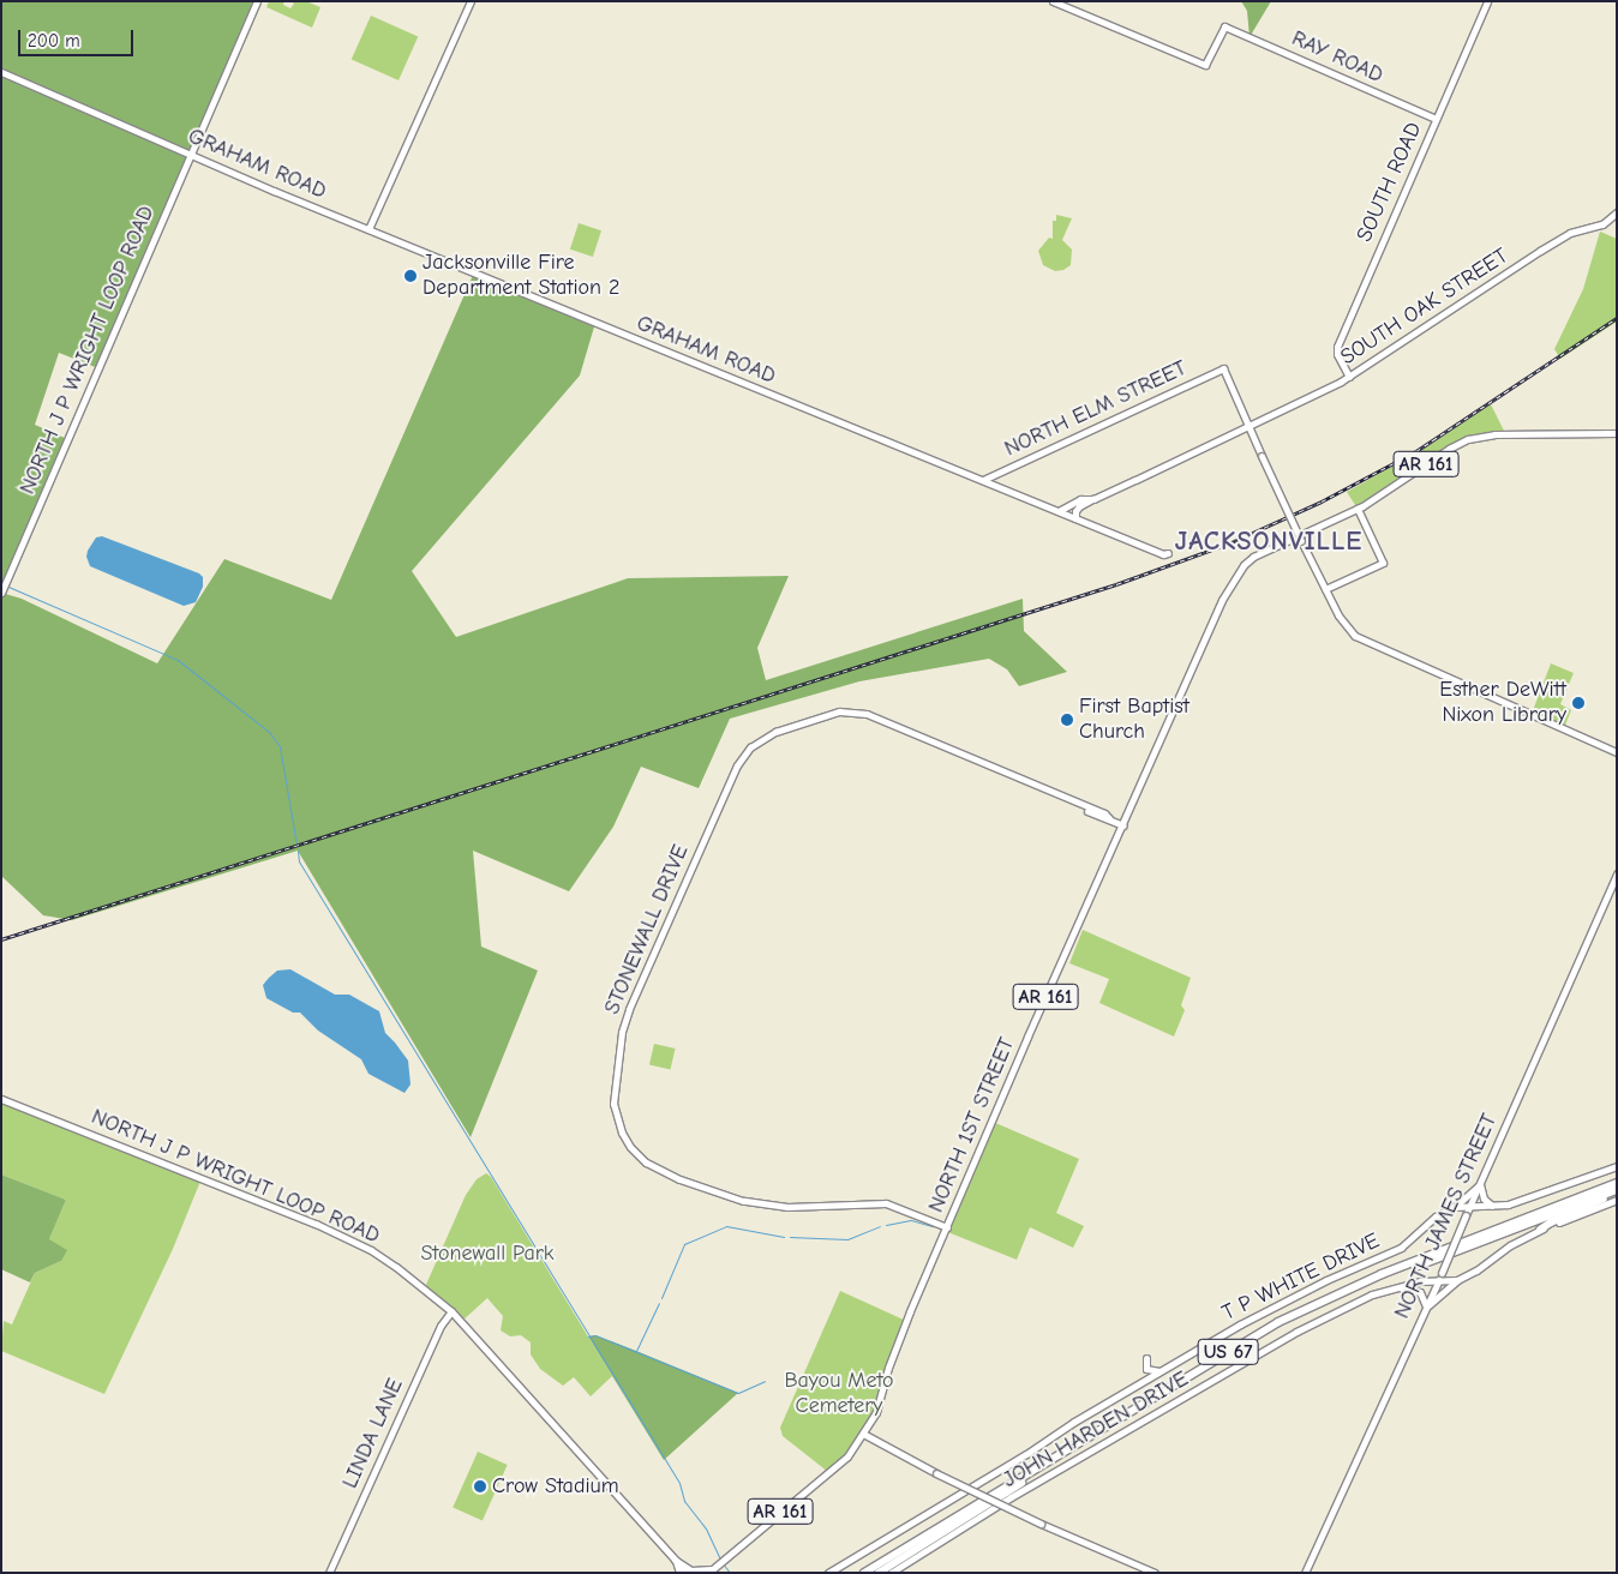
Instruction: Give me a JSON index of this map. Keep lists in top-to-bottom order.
{
  "streets": {
    "highway": ["US 67"],
    "main road": [
      "RAY ROAD",
      "GRAHAM ROAD",
      "SOUTH ROAD",
      "SOUTH OAK STREET",
      "NORTH J P WRIGHT LOOP ROAD",
      "NORTH ELM STREET",
      "AR 161",
      "STONEWALL DRIVE",
      "NORTH 1ST STREET",
      "NORTH JAMES STREET",
      "T P WHITE DRIVE",
      "JOHN HARDEN DRIVE",
      "LINDA LANE"
    ]
  },
  "crossings": [
    ["RAY ROAD", "SOUTH ROAD"],
    ["GRAHAM ROAD", "NORTH J P WRIGHT LOOP ROAD"],
    ["GRAHAM ROAD", "NORTH ELM STREET"],
    ["SOUTH ROAD", "SOUTH OAK STREET"],
    ["SOUTH OAK STREET", "NORTH ELM STREET"],
    ["NORTH J P WRIGHT LOOP ROAD", "LINDA LANE"],
    ["AR 161", "NORTH 1ST STREET"],
    ["STONEWALL DRIVE", "NORTH 1ST STREET"],
    ["NORTH JAMES STREET", "T P WHITE DRIVE"],
    ["NORTH JAMES STREET", "JOHN HARDEN DRIVE"],
    ["US 67", "JOHN HARDEN DRIVE"]
  ],
  "districts": ["JACKSONVILLE"],
  "parks": ["Stonewall Park", "Bayou Meto Cemetery"],
  "places": [
    "Jacksonville Fire Department Station 2",
    "Esther DeWitt Nixon Library",
    "First Baptist Church",
    "Crow Stadium"
  ],
  "scale_bar": "200 m"
}
